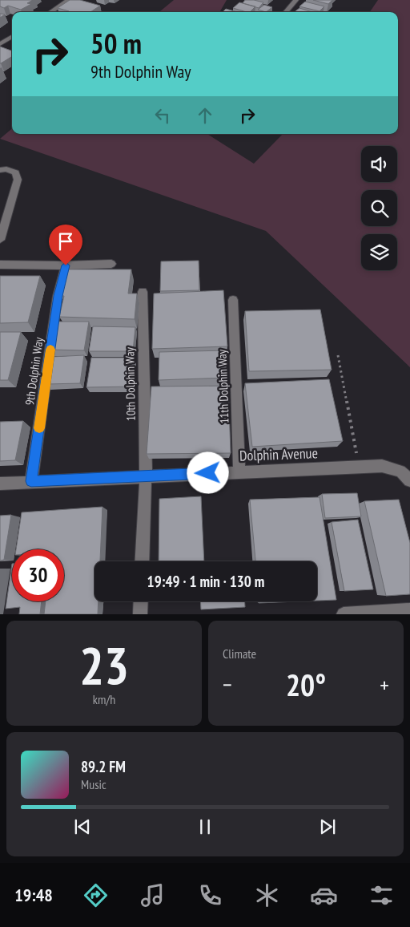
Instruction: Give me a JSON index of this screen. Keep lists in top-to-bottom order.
{
  "streets": {
    "street": [
      "9th Dolphin Way",
      "10th Dolphin Way",
      "11th Dolphin Way",
      "Dolphin Avenue"
    ]
  },
  "crossings": [
    ["9th Dolphin Way", "Dolphin Avenue"],
    ["10th Dolphin Way", "Dolphin Avenue"],
    ["11th Dolphin Way", "Dolphin Avenue"]
  ],
  "page": {
    "turn": ["50 m", "9th Dolphin Way"],
    "limit": "30",
    "trip": "19:49 · 1 min · 130 m",
    "tile": [
      ["23", "km/h"],
      "Climate"
    ],
    "heat": ["−", "20°", "+"],
    "song": ["89.2 FM", "Music"],
    "tabs": "19:48"
  }
}
